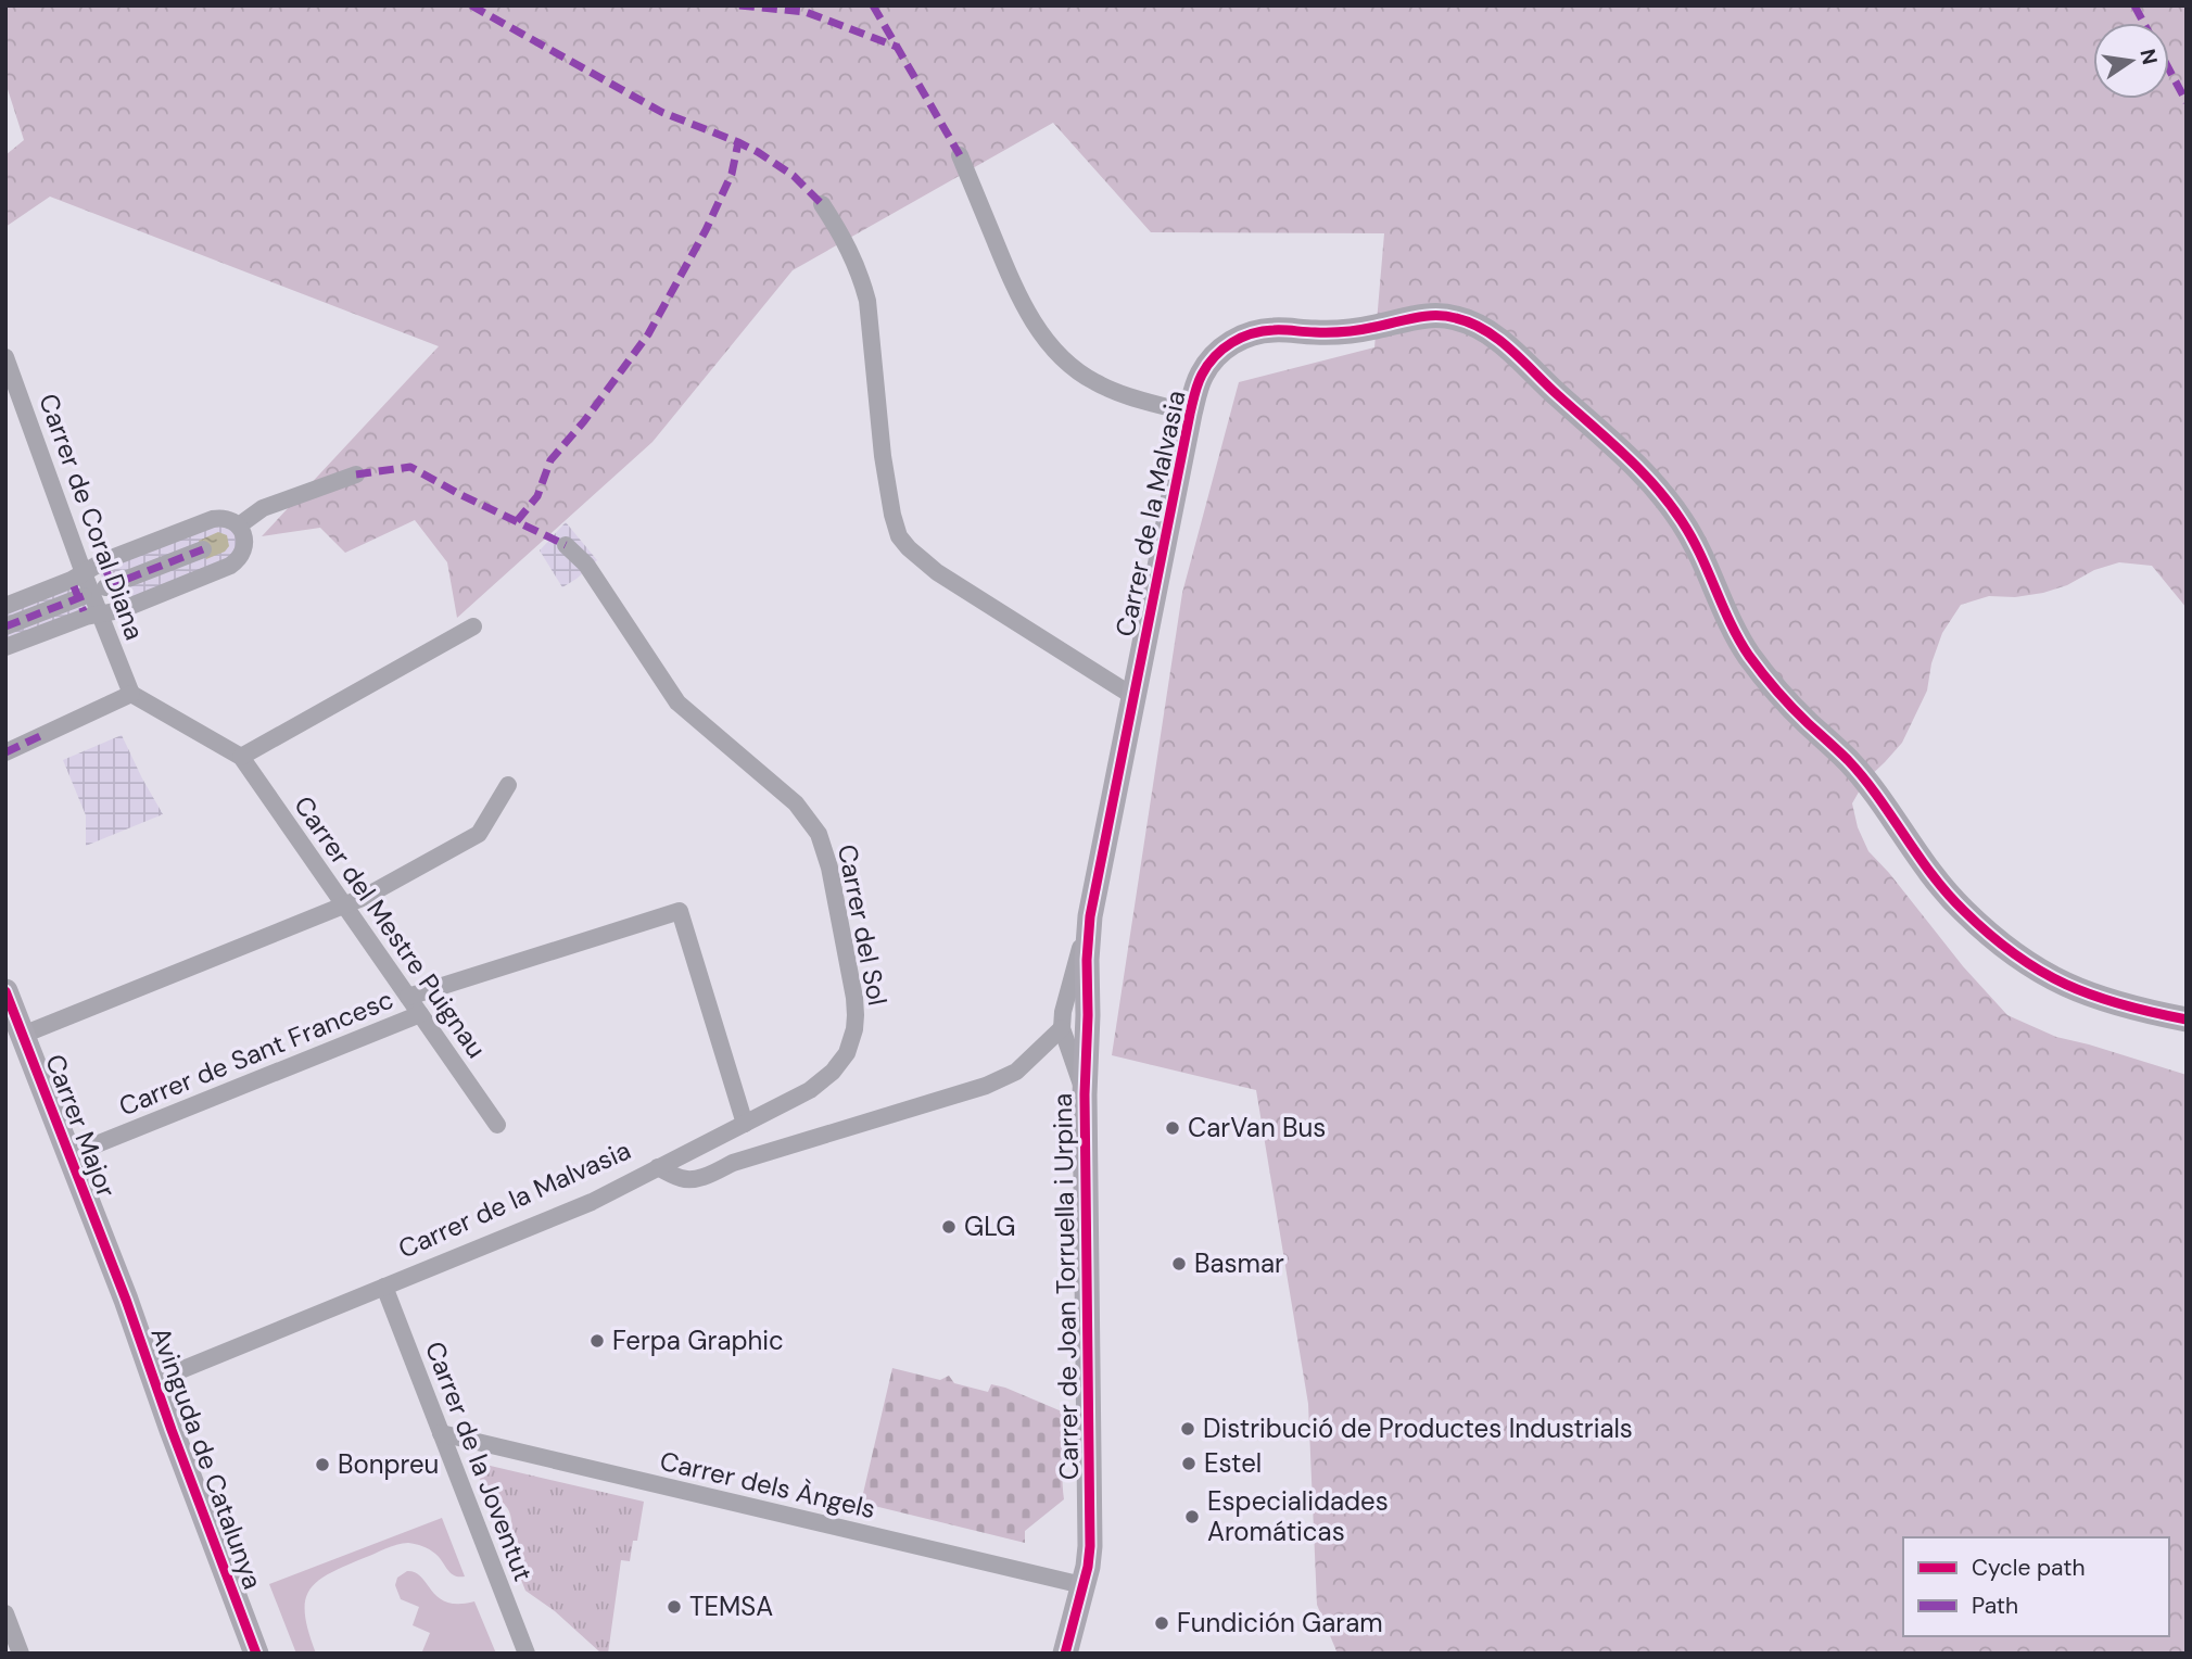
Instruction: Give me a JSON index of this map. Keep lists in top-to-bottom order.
{
  "streets": {
    "street": [
      "Carrer de la Malvasia",
      "Carrer de Coral Diana",
      "Carrer del Sol",
      "Carrer del Mestre Puignau",
      "Carrer de Sant Francesc",
      "Carrer Major",
      "Carrer de Joan Torruella i Urpina",
      "Avinguda de Catalunya",
      "Carrer de la Joventut",
      "Carrer dels Àngels"
    ]
  },
  "crossings": [
    ["Carrer de la Malvasia", "Carrer del Sol"],
    ["Carrer de la Malvasia", "Carrer de Joan Torruella i Urpina"],
    ["Carrer de la Malvasia", "Avinguda de Catalunya"],
    ["Carrer de la Malvasia", "Carrer de la Joventut"],
    ["Carrer del Sol", "Carrer de Sant Francesc"],
    ["Carrer del Mestre Puignau", "Carrer de Sant Francesc"],
    ["Carrer de Sant Francesc", "Carrer Major"],
    ["Carrer Major", "Avinguda de Catalunya"],
    ["Carrer de Joan Torruella i Urpina", "Carrer dels Àngels"],
    ["Carrer de la Joventut", "Carrer dels Àngels"]
  ],
  "places": [
    "CarVan Bus",
    "GLG",
    "Basmar",
    "Ferpa Graphic",
    "Distribució de Productes Industrials",
    "Estel",
    "Bonpreu",
    "Especialidades Aromáticas",
    "TEMSA",
    "Fundición Garam"
  ],
  "legend": ["Cycle path", "Path"],
  "north": "right"
}
